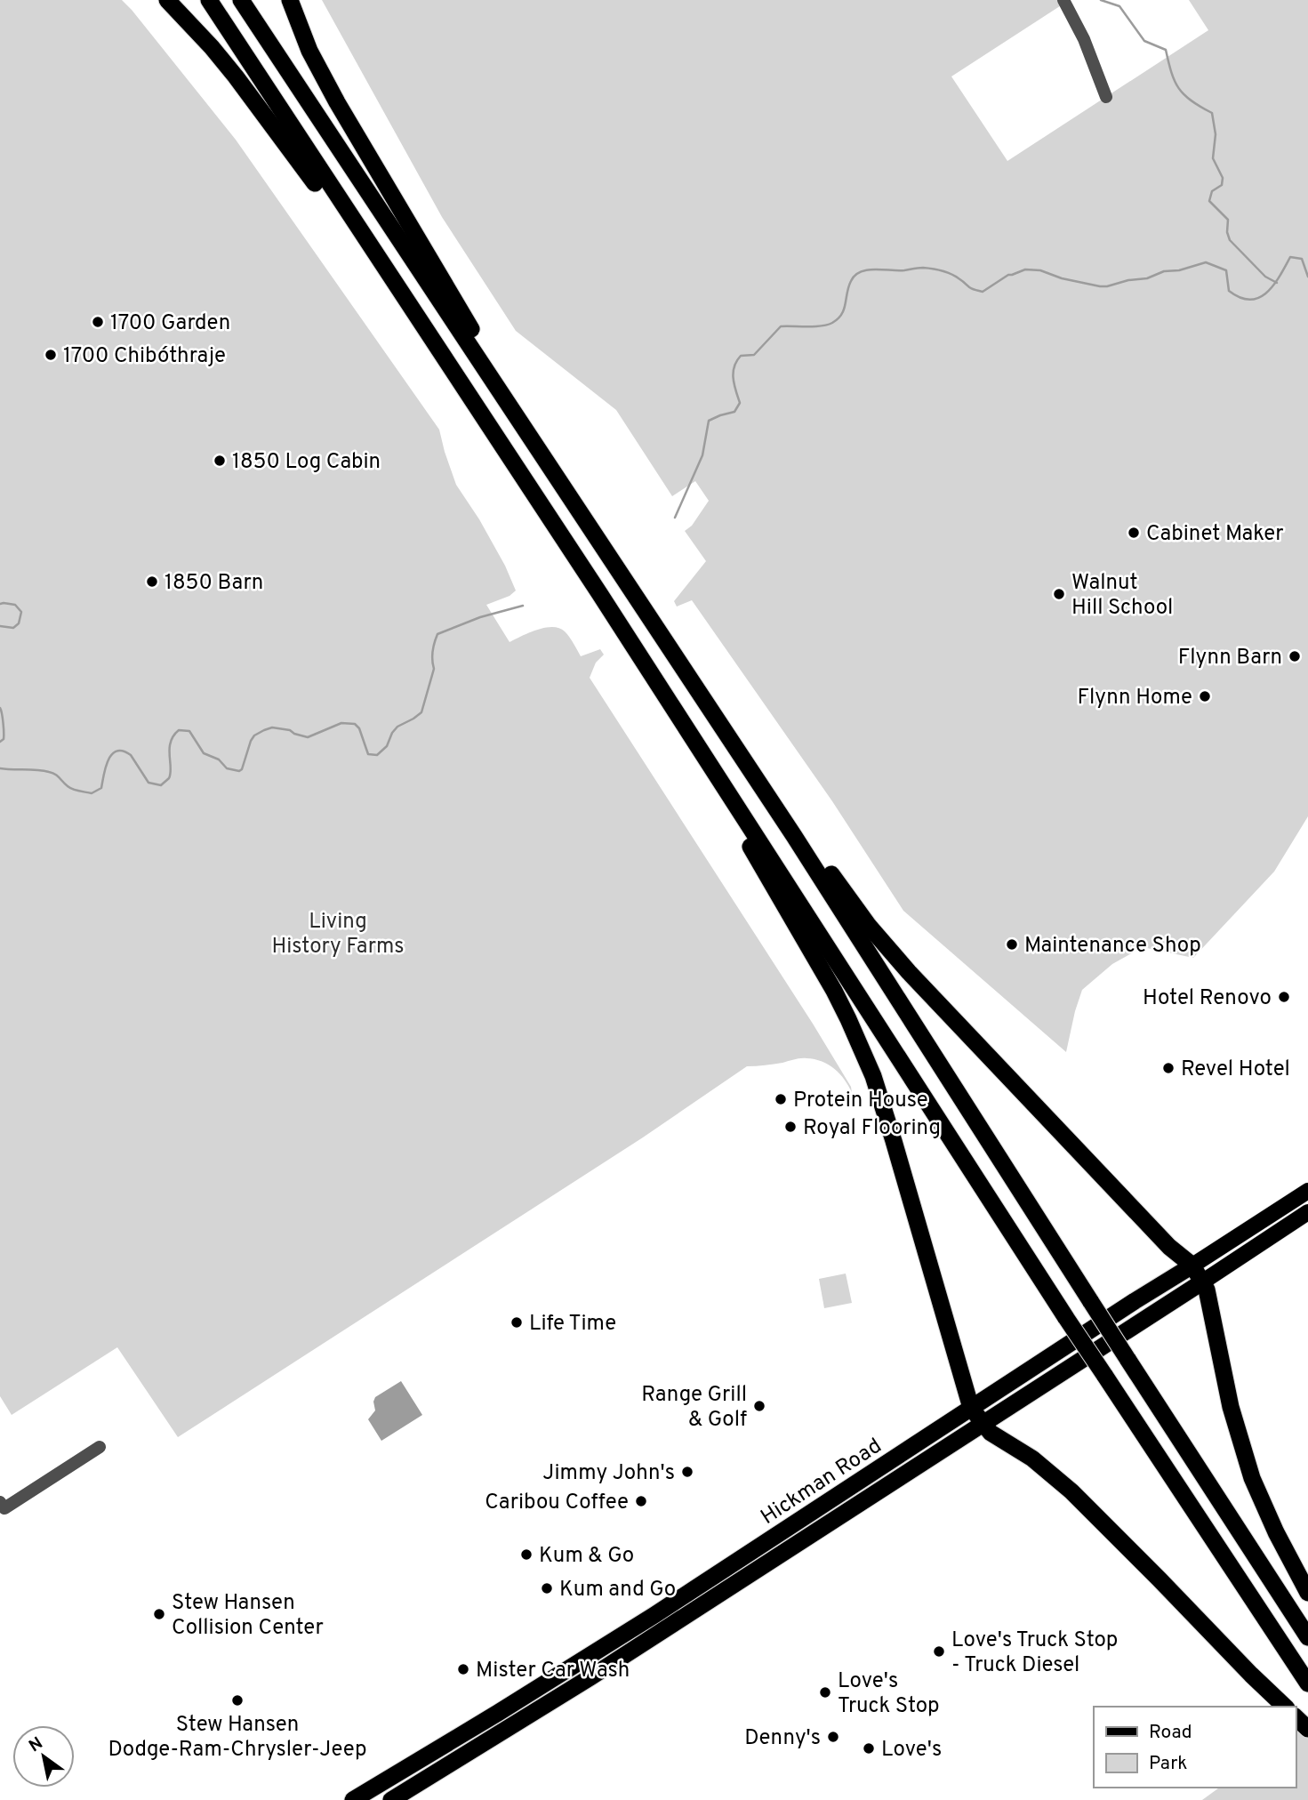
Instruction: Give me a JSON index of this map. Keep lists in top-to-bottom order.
{
  "streets": {
    "highway": ["Hickman Road"]
  },
  "parks": ["Living History Farms"],
  "places": [
    "1700 Garden",
    "1700 Chibóthraje",
    "1850 Log Cabin",
    "Cabinet Maker",
    "1850 Barn",
    "Walnut Hill School",
    "Flynn Barn",
    "Flynn Home",
    "Maintenance Shop",
    "Hotel Renovo",
    "Revel Hotel",
    "Protein House",
    "Royal Flooring",
    "Life Time",
    "Range Grill & Golf",
    "Jimmy John's",
    "Caribou Coffee",
    "Kum & Go",
    "Kum and Go",
    "Stew Hansen Collision Center",
    "Love's Truck Stop - Truck Diesel",
    "Mister Car Wash",
    "Love's Truck Stop",
    "Stew Hansen Dodge-Ram-Chrysler-Jeep",
    "Denny's",
    "Love's"
  ],
  "legend": ["Road", "Park"],
  "north": "top left"
}
